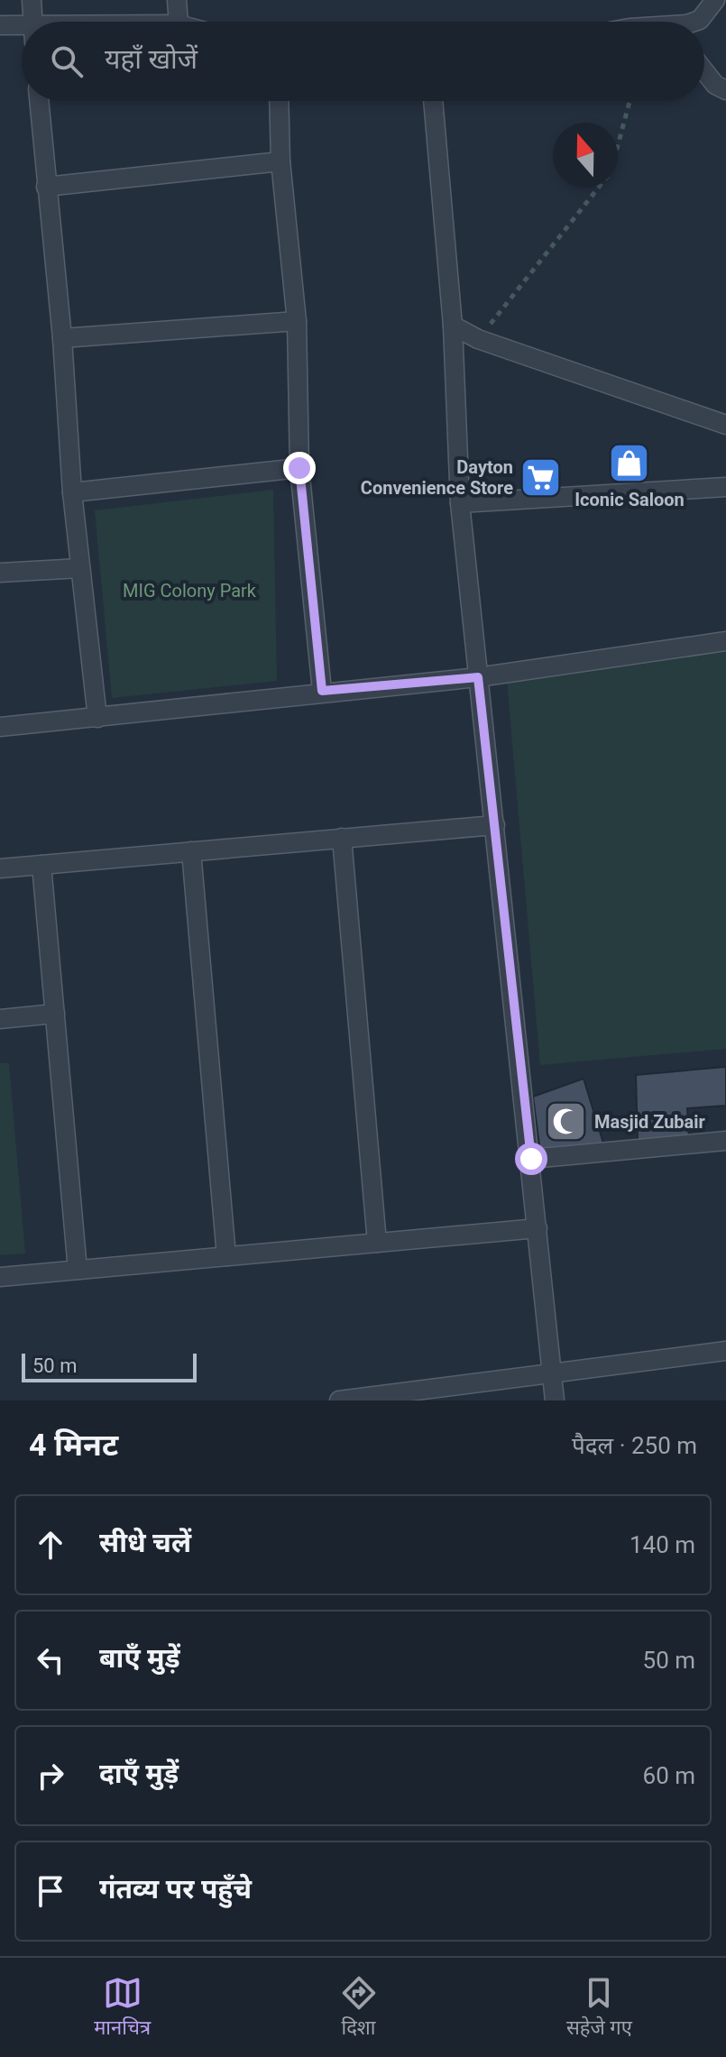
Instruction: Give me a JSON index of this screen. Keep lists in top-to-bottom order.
{
  "parks": ["MIG Colony Park"],
  "places": {
    "shop": ["Iconic Saloon"],
    "supermarket": ["Dayton Convenience Store"],
    "mosque": ["Masjid Zubair"]
  },
  "scale_bar": "50 m",
  "north": "top",
  "page": {
    "search": "यहाँ खोजें",
    "scale": "50 m",
    "heading": ["4 मिनट", "पैदल · 250 m"],
    "list": [
      ["सीधे चलें", "140 m"],
      ["बाएँ मुड़ें", "50 m"],
      ["दाएँ मुड़ें", "60 m"],
      "गंतव्य पर पहुँचे"
    ],
    "nav": ["मानचित्र", "दिशा", "सहेजे गए"]
  }
}
